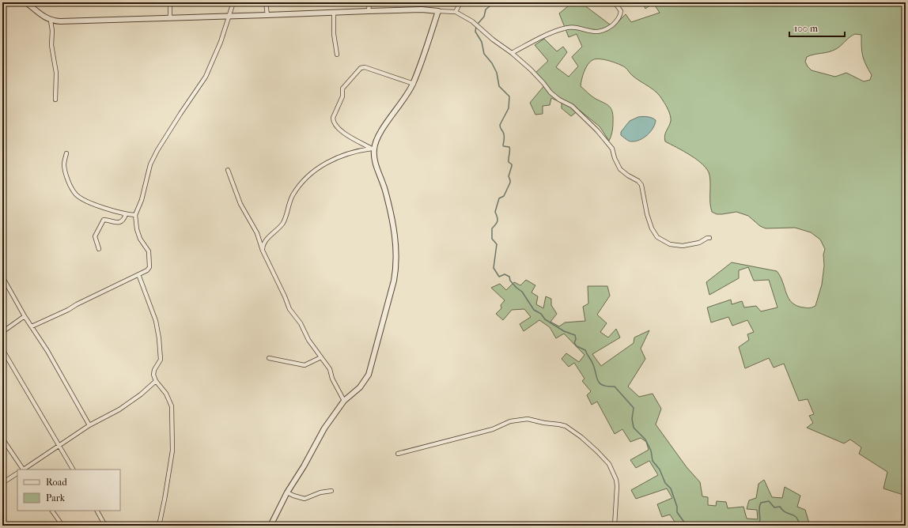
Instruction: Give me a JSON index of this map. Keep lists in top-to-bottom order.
{
  "legend": ["Road", "Park"],
  "scale_bar": "100 m"
}
